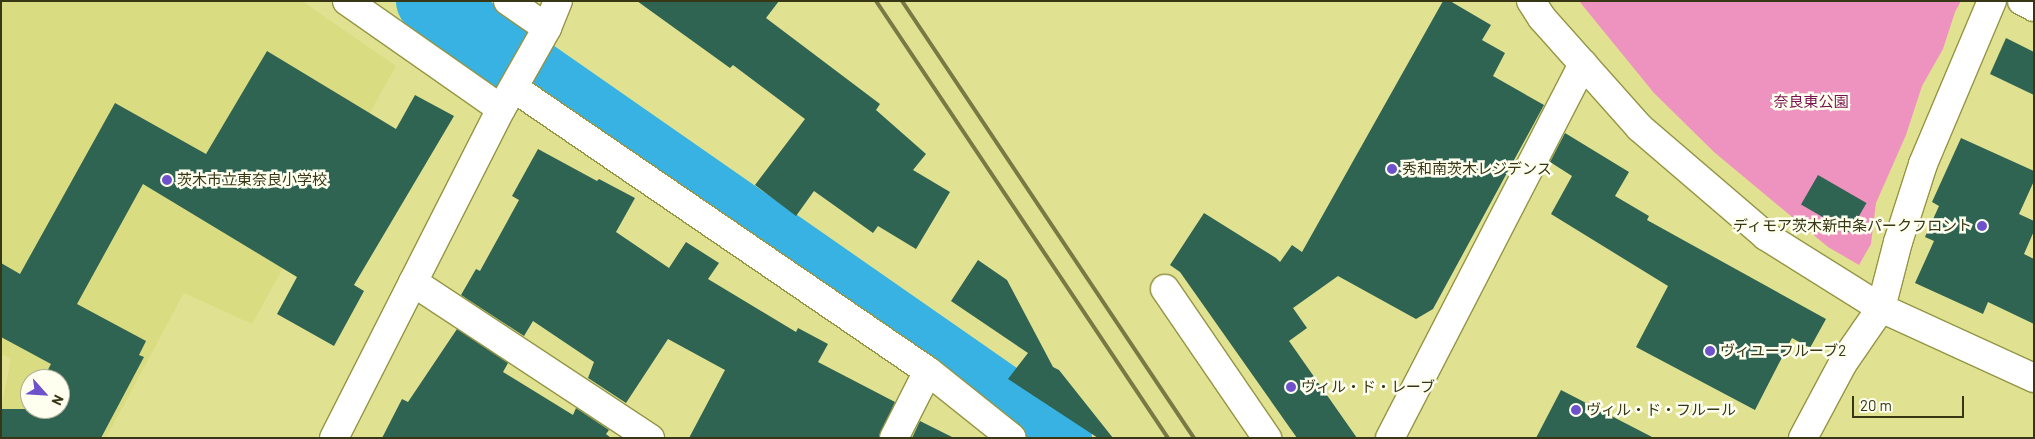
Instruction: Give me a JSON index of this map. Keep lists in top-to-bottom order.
{
  "parks": ["奈良東公園"],
  "places": [
    "秀和南茨木レジデンス",
    "茨木市立東奈良小学校",
    "ディモア茨木新中条パークフロント",
    "ヴィユーフルーブ2",
    "ヴィル・ド・レーブ",
    "ヴィル・ド・フルール"
  ],
  "scale_bar": "20 m",
  "north": "bottom right"
}
